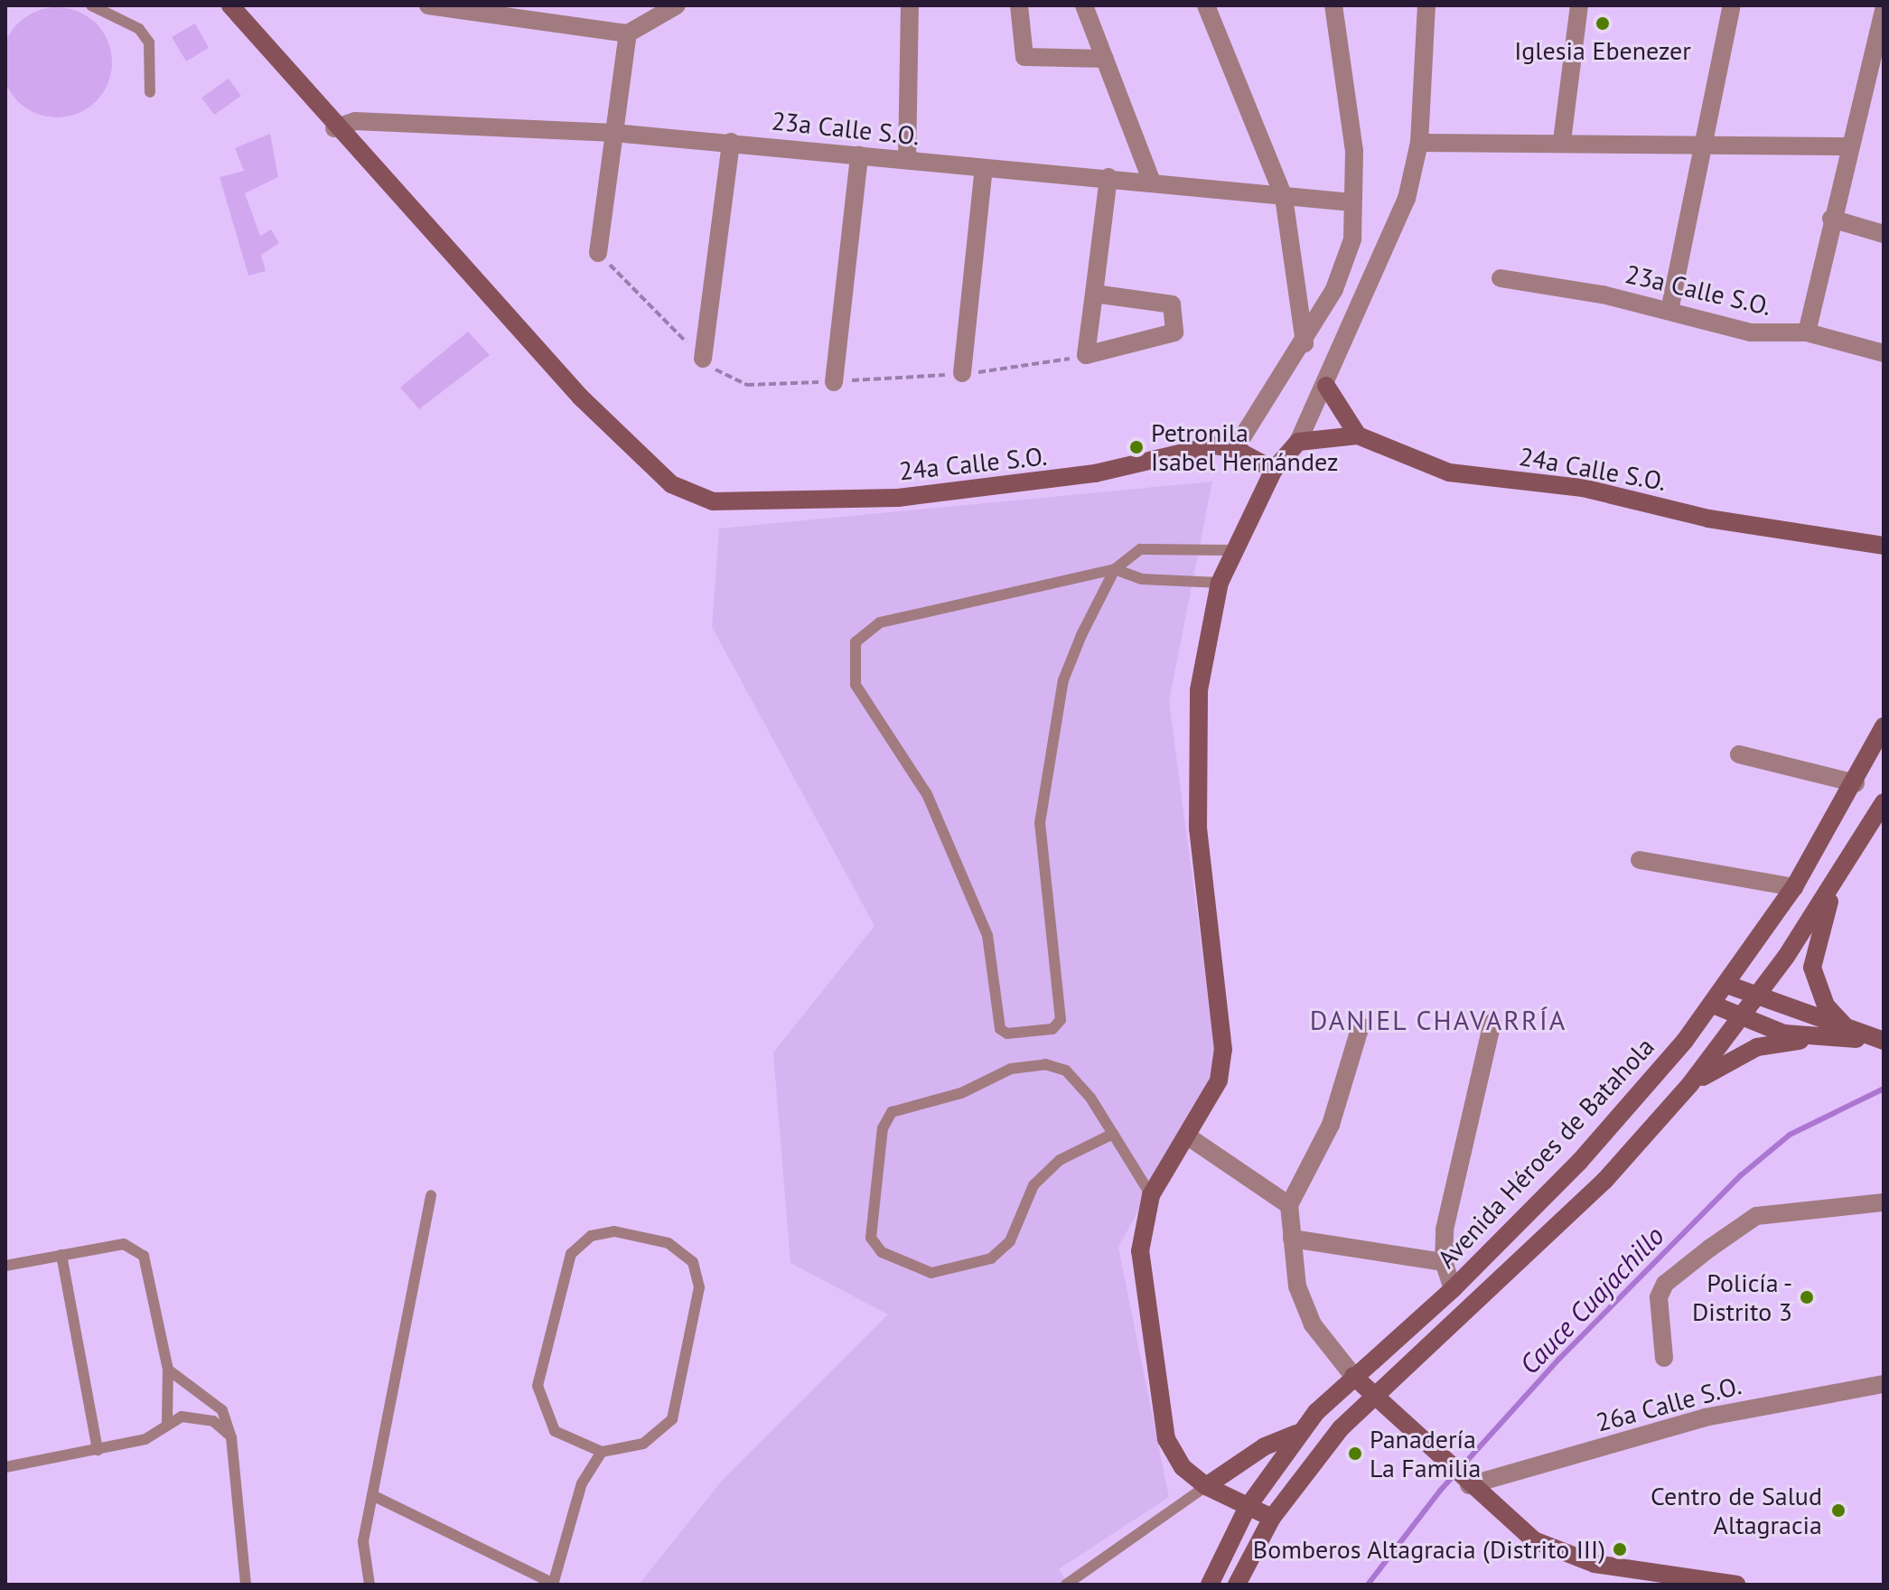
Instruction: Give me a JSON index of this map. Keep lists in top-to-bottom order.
{
  "streets": {
    "street": [
      "23a Calle S.O.",
      "24a Calle S.O.",
      "Avenida Héroes de Batahola",
      "26a Calle S.O."
    ]
  },
  "crossings": [
    ["23a Calle S.O.", "24a Calle S.O."]
  ],
  "districts": ["DANIEL CHAVARRÍA"],
  "water": ["Cauce Cuajachillo"],
  "places": [
    "Iglesia Ebenezer",
    "Petronila Isabel Hernández",
    "Policía - Distrito 3",
    "Panadería La Familia",
    "Centro de Salud Altagracia",
    "Bomberos Altagracia (Distrito III)"
  ]
}
